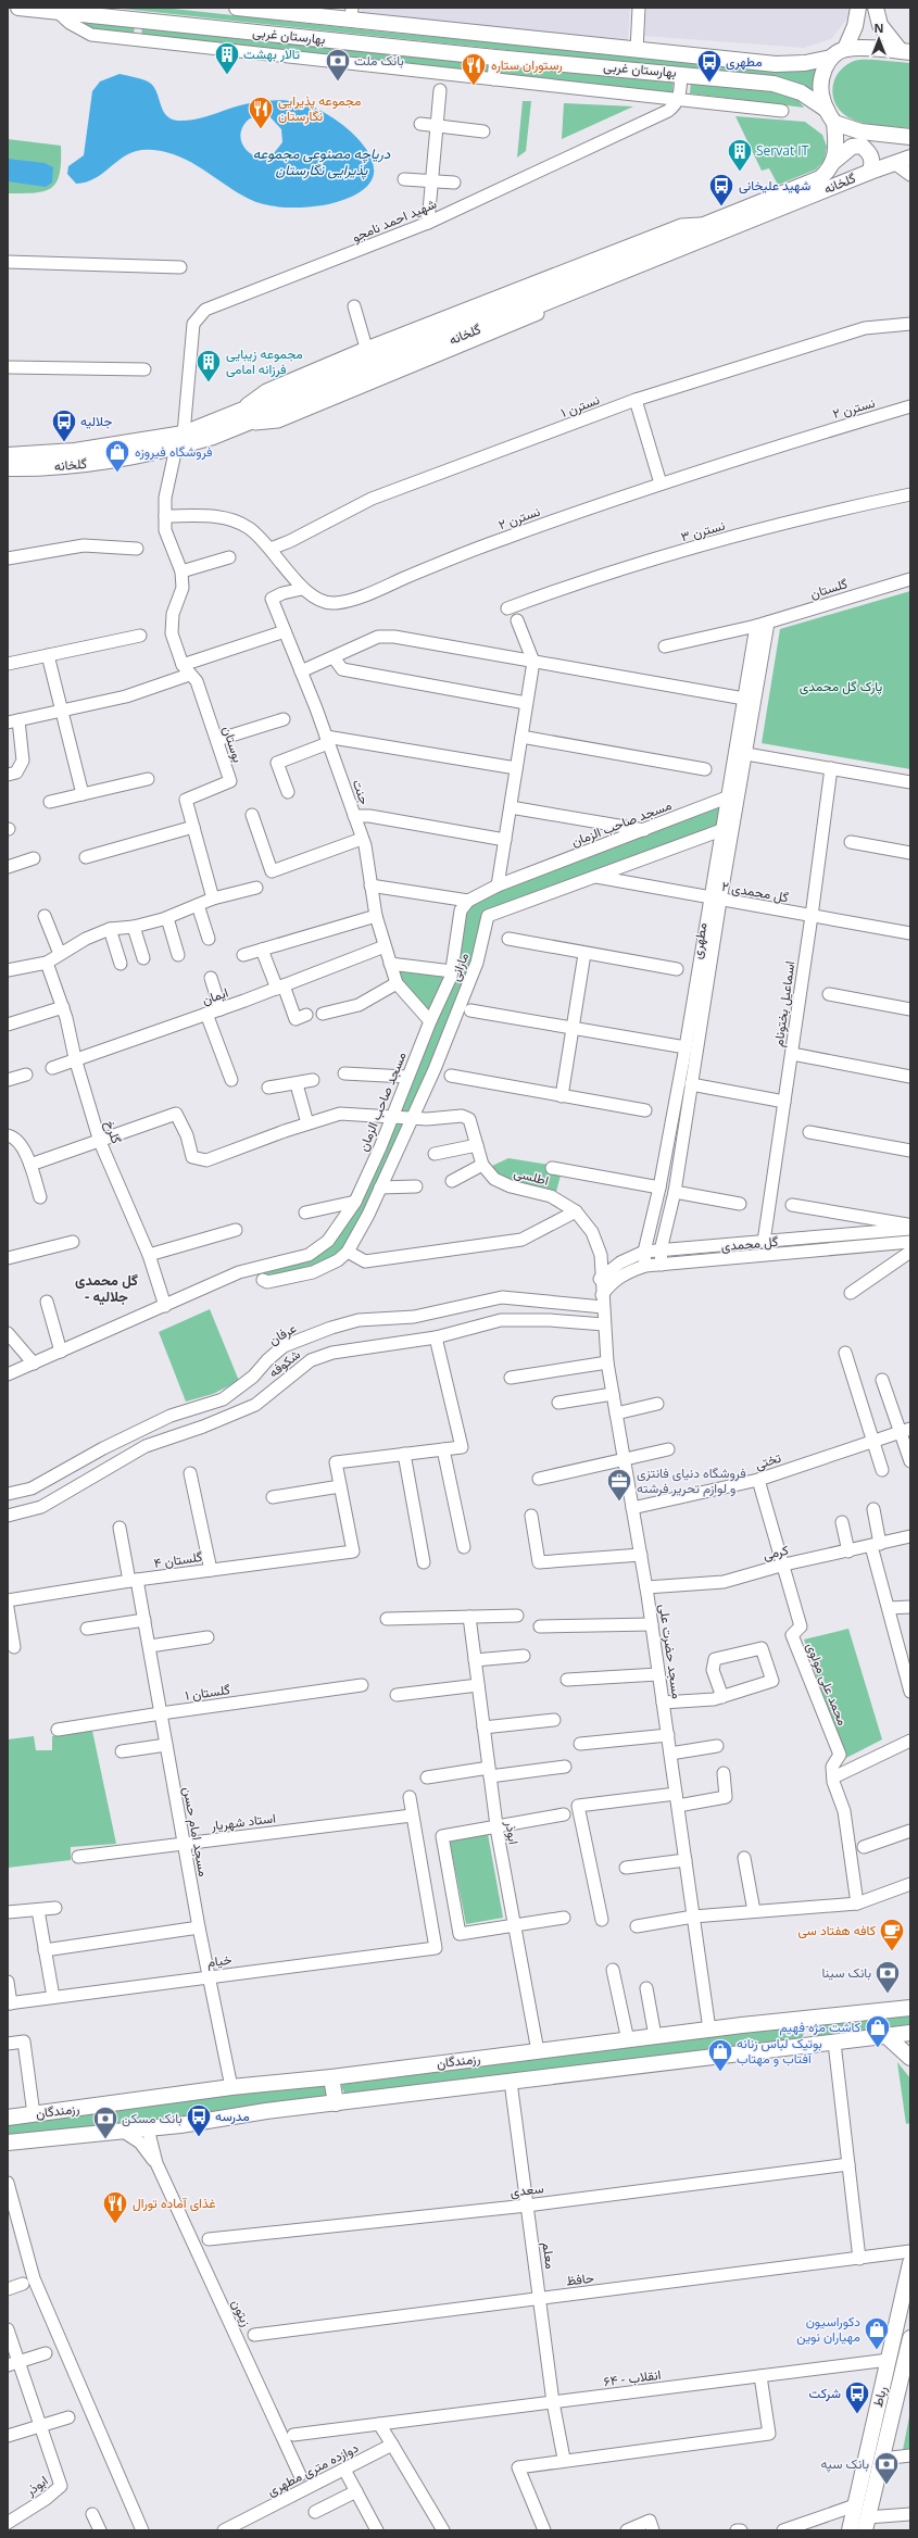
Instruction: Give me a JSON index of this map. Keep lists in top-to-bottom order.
{
  "streets": {
    "main road": [
      "بهارستان غربی",
      "گلخانه",
      "رزمندگان",
      "رباط"
    ],
    "street": [
      "شهید احمد نامجو",
      "نسترن ۱",
      "نسترن ۲",
      "نسترن ۳",
      "گلستان",
      "بوستان",
      "جنت",
      "مسجد صاحب الزمان",
      "گل محمدی ۲",
      "مطهری",
      "مارانی",
      "ایمان",
      "اسماعیل بختونام",
      "گلرخ",
      "اطلسی",
      "گل محمدی",
      "عرفان",
      "شکوفه",
      "تختی",
      "کرمی",
      "گلستان ۴",
      "مسجد حضرت علی",
      "محمد علی مولوی",
      "گلستان ۱",
      "استاد شهریار",
      "مسجد امام حسن",
      "ابوذر",
      "خیام",
      "سعدی",
      "معلم",
      "حافظ",
      "زیتون",
      "انقلاب - ۶۴",
      "دوازده متری مطهری"
    ]
  },
  "crossings": [
    ["بهارستان غربی", "شهید احمد نامجو"],
    ["گلخانه", "شهید احمد نامجو"],
    ["نسترن ۱", "نسترن ۲"],
    ["نسترن ۲", "جنت"],
    ["گلستان", "مطهری"],
    ["جنت", "مسجد صاحب الزمان"],
    ["جنت", "ایمان"],
    ["مسجد صاحب الزمان", "مطهری"],
    ["مسجد صاحب الزمان", "گلرخ"],
    ["مسجد صاحب الزمان", "اطلسی"],
    ["گل محمدی ۲", "مطهری"],
    ["گل محمدی ۲", "مارانی"],
    ["گل محمدی ۲", "اسماعیل بختونام"],
    ["مطهری", "مارانی"],
    ["مطهری", "گل محمدی"],
    ["مارانی", "اطلسی"],
    ["ایمان", "گلرخ"],
    ["اسماعیل بختونام", "گل محمدی"],
    ["گلرخ", "اطلسی"],
    ["اطلسی", "گل محمدی"],
    ["اطلسی", "مسجد حضرت علی"],
    ["گل محمدی", "عرفان"],
    ["گل محمدی", "مسجد حضرت علی"],
    ["عرفان", "مسجد حضرت علی"],
    ["شکوفه", "مسجد حضرت علی"],
    ["تختی", "مسجد حضرت علی"],
    ["تختی", "محمد علی مولوی"],
    ["کرمی", "مسجد حضرت علی"],
    ["کرمی", "محمد علی مولوی"],
    ["گلستان ۴", "مسجد امام حسن"],
    ["مسجد حضرت علی", "رزمندگان"],
    ["گلستان ۱", "مسجد امام حسن"],
    ["استاد شهریار", "مسجد امام حسن"],
    ["استاد شهریار", "خیام"],
    ["مسجد امام حسن", "خیام"],
    ["مسجد امام حسن", "رزمندگان"],
    ["ابوذر", "رزمندگان"],
    ["رزمندگان", "معلم"],
    ["سعدی", "معلم"],
    ["معلم", "حافظ"],
    ["معلم", "انقلاب - ۶۴"],
    ["انقلاب - ۶۴", "رباط"]
  ],
  "districts": ["گل محمدی - جلالیه"],
  "water": ["دریاچه مصنوعی مجموعه پذیرایی نگارستان"],
  "parks": ["پارک گل محمدی"],
  "places": {
    "building": ["تالار بهشت", "Servat IT", "مجموعه زیبایی فرزانه امامی"],
    "bank": [
      "بانک ملت",
      "بانک سینا",
      "بانک مسکن",
      "بانک سپه"
    ],
    "bus stop": [
      "مطهری",
      "شهید علیخانی",
      "جلالیه",
      "مدرسه",
      "شرکت"
    ],
    "restaurant": ["رستوران ستاره", "مجموعه پذیرایی نگارستان", "غذای آماده تورال"],
    "shop": [
      "فروشگاه فیروزه",
      "کاشت مژه فهیم",
      "بوتیک لباس زنانه آفتاب و مهتاب",
      "دکوراسیون مهیاران نوین"
    ],
    "office": ["فروشگاه دنیای فانتزی و لوازم تحریر فرشته"],
    "cafe": ["کافه هفتاد سی"]
  },
  "north": "top"
}
